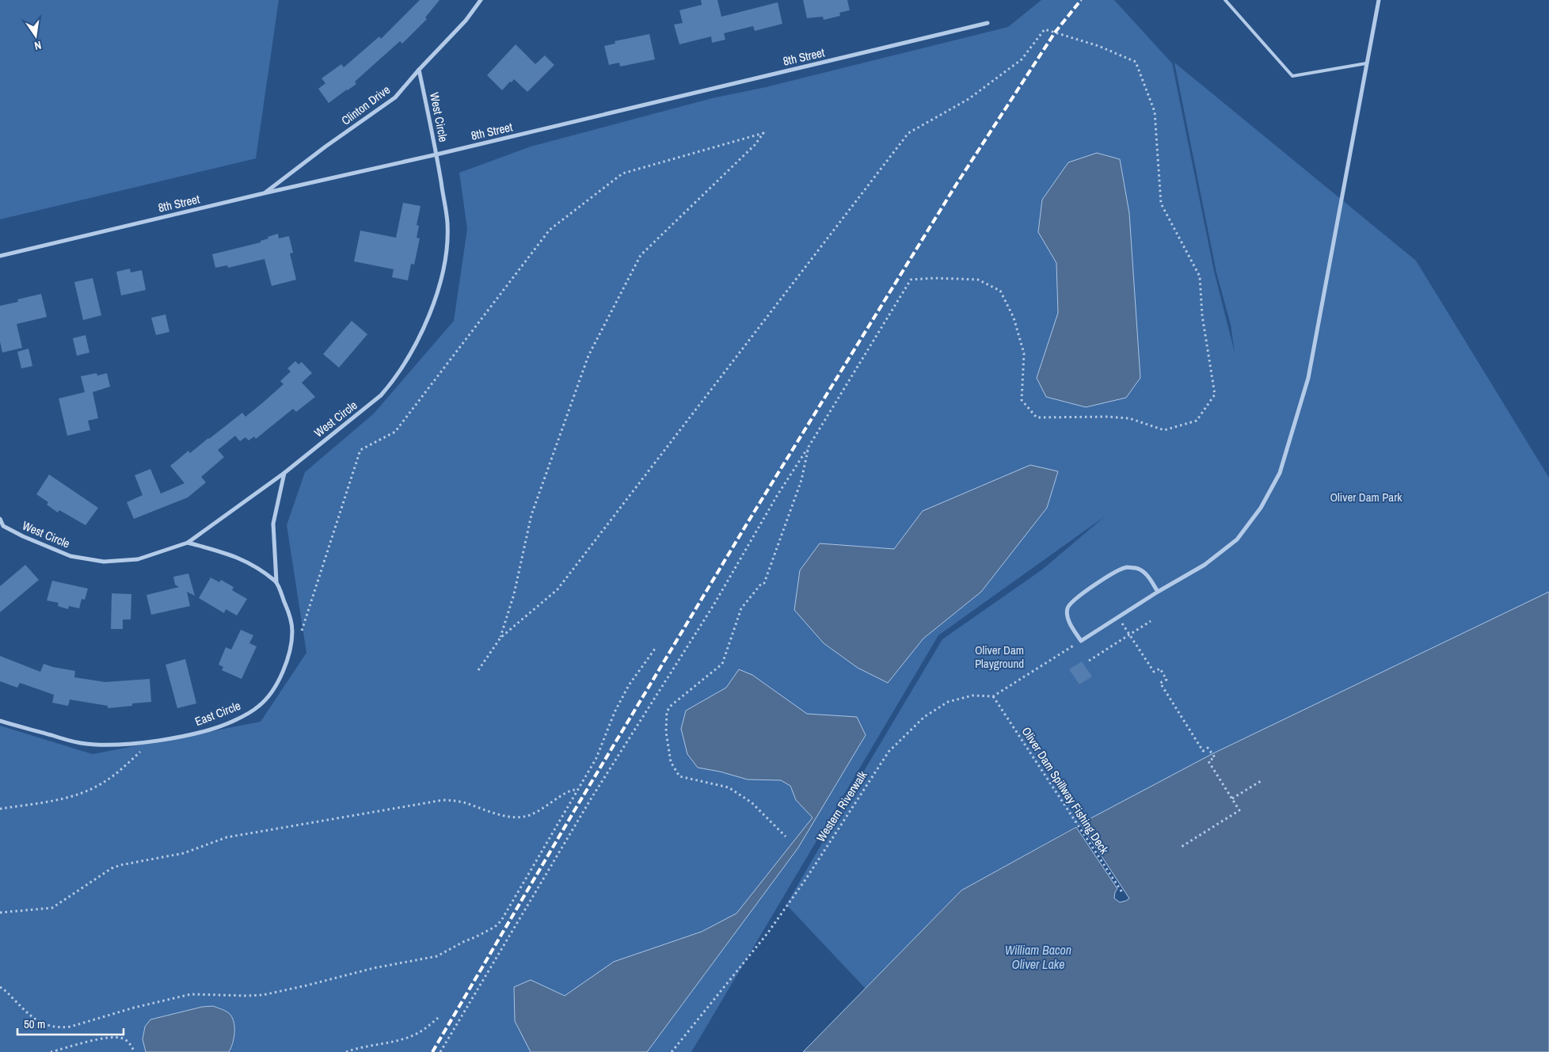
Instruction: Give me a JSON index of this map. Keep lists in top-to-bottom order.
{
  "streets": {
    "street": [
      "8th Street",
      "Clinton Drive",
      "West Circle",
      "East Circle"
    ],
    "path": ["Oliver Dam Spillway Fishing Deck", "Western Riverwalk"]
  },
  "crossings": [
    ["8th Street", "Clinton Drive"],
    ["8th Street", "West Circle"],
    ["Clinton Drive", "West Circle"],
    ["West Circle", "East Circle"],
    ["Oliver Dam Spillway Fishing Deck", "Western Riverwalk"]
  ],
  "water": ["William Bacon Oliver Lake"],
  "parks": ["Oliver Dam Park", "Oliver Dam Playground"],
  "scale_bar": "50 m",
  "north": "bottom"
}
